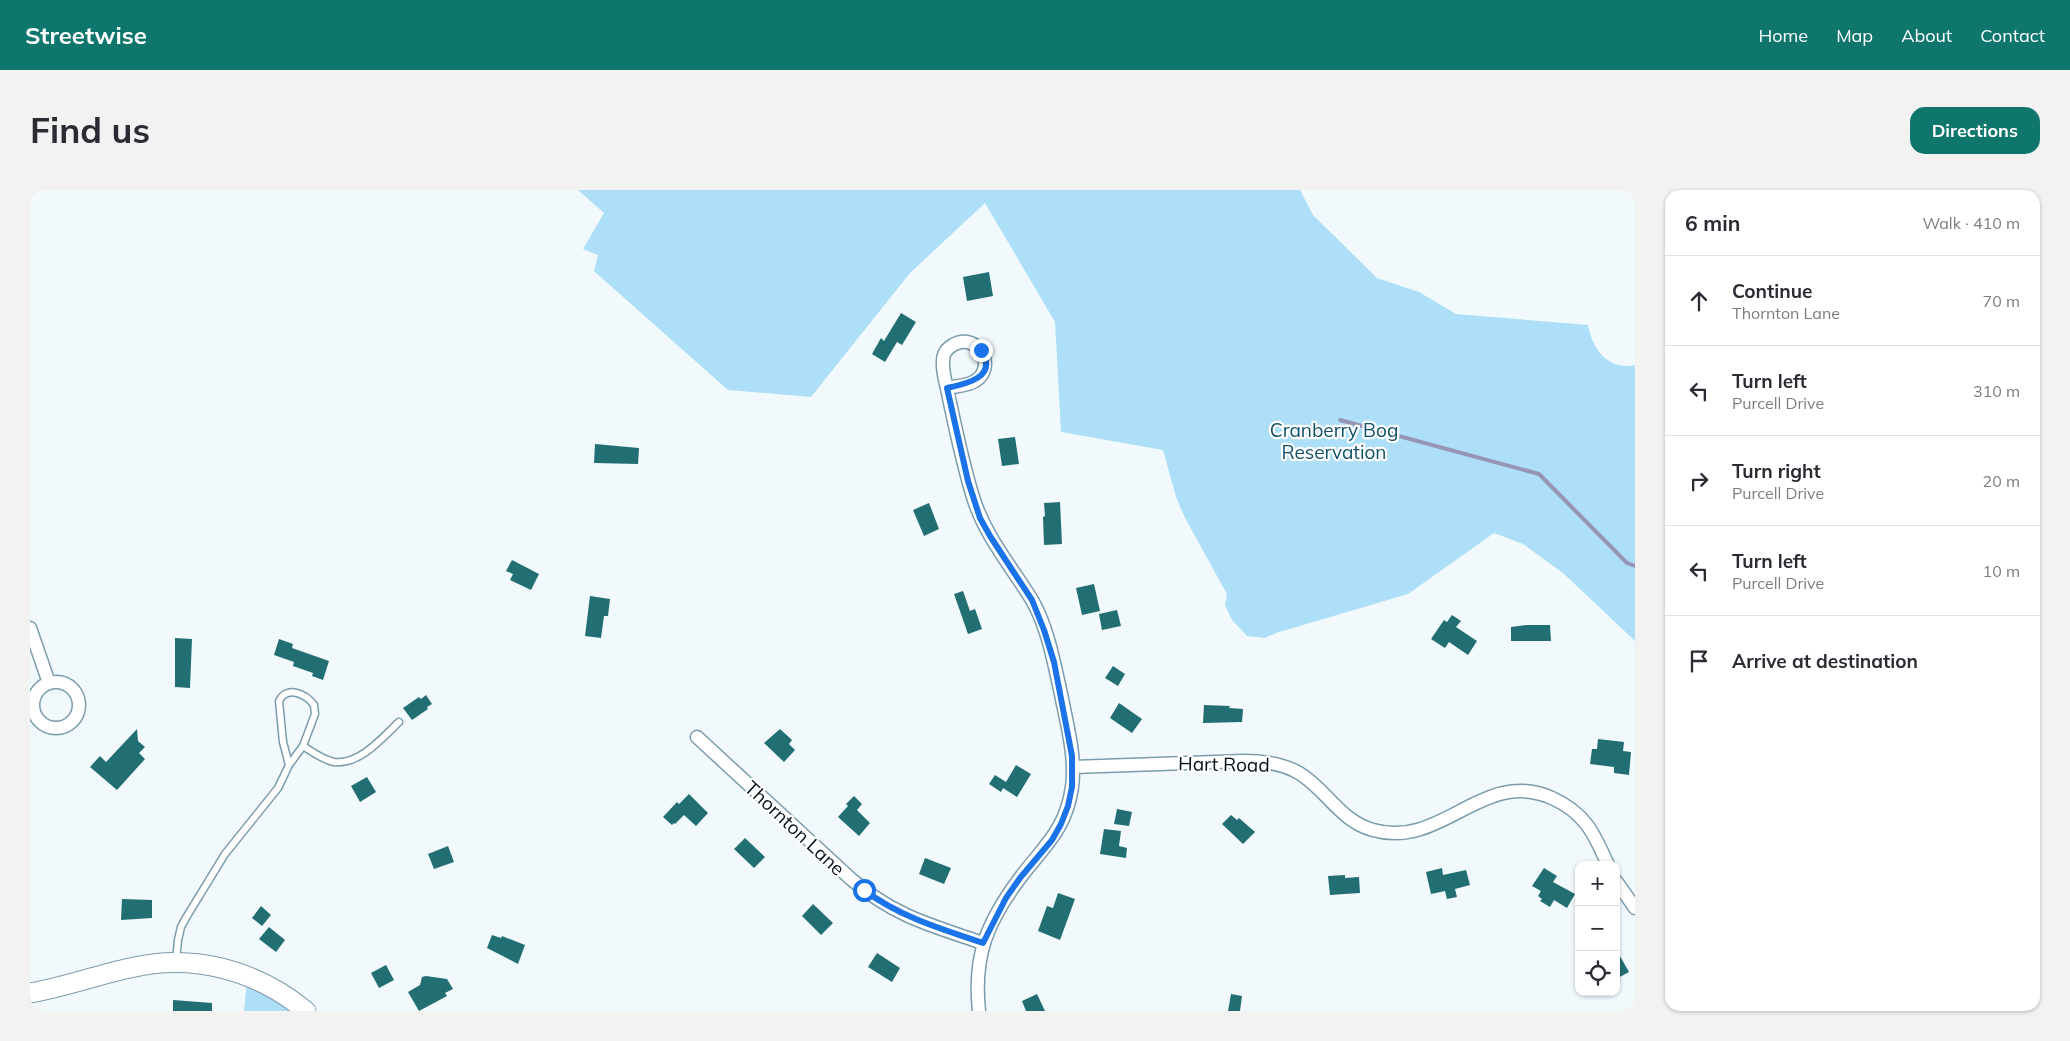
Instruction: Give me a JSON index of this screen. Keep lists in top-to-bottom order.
{
  "streets": {
    "street": ["Hart Road", "Thornton Lane"]
  },
  "parks": ["Cranberry Bog Reservation"],
  "page": {
    "header": "Streetwise",
    "nav": [
      "Home",
      "Map",
      "About",
      "Contact"
    ],
    "buttons": "Directions",
    "title": "Find us",
    "heading": ["6 min", "Walk · 410 m"],
    "list": [
      ["Continue", "Thornton Lane", "70 m"],
      ["Turn left", "Purcell Drive", "310 m"],
      ["Turn right", "Purcell Drive", "20 m"],
      ["Turn left", "Purcell Drive", "10 m"],
      "Arrive at destination"
    ],
    "map_buttons": ["+", "−"]
  }
}
